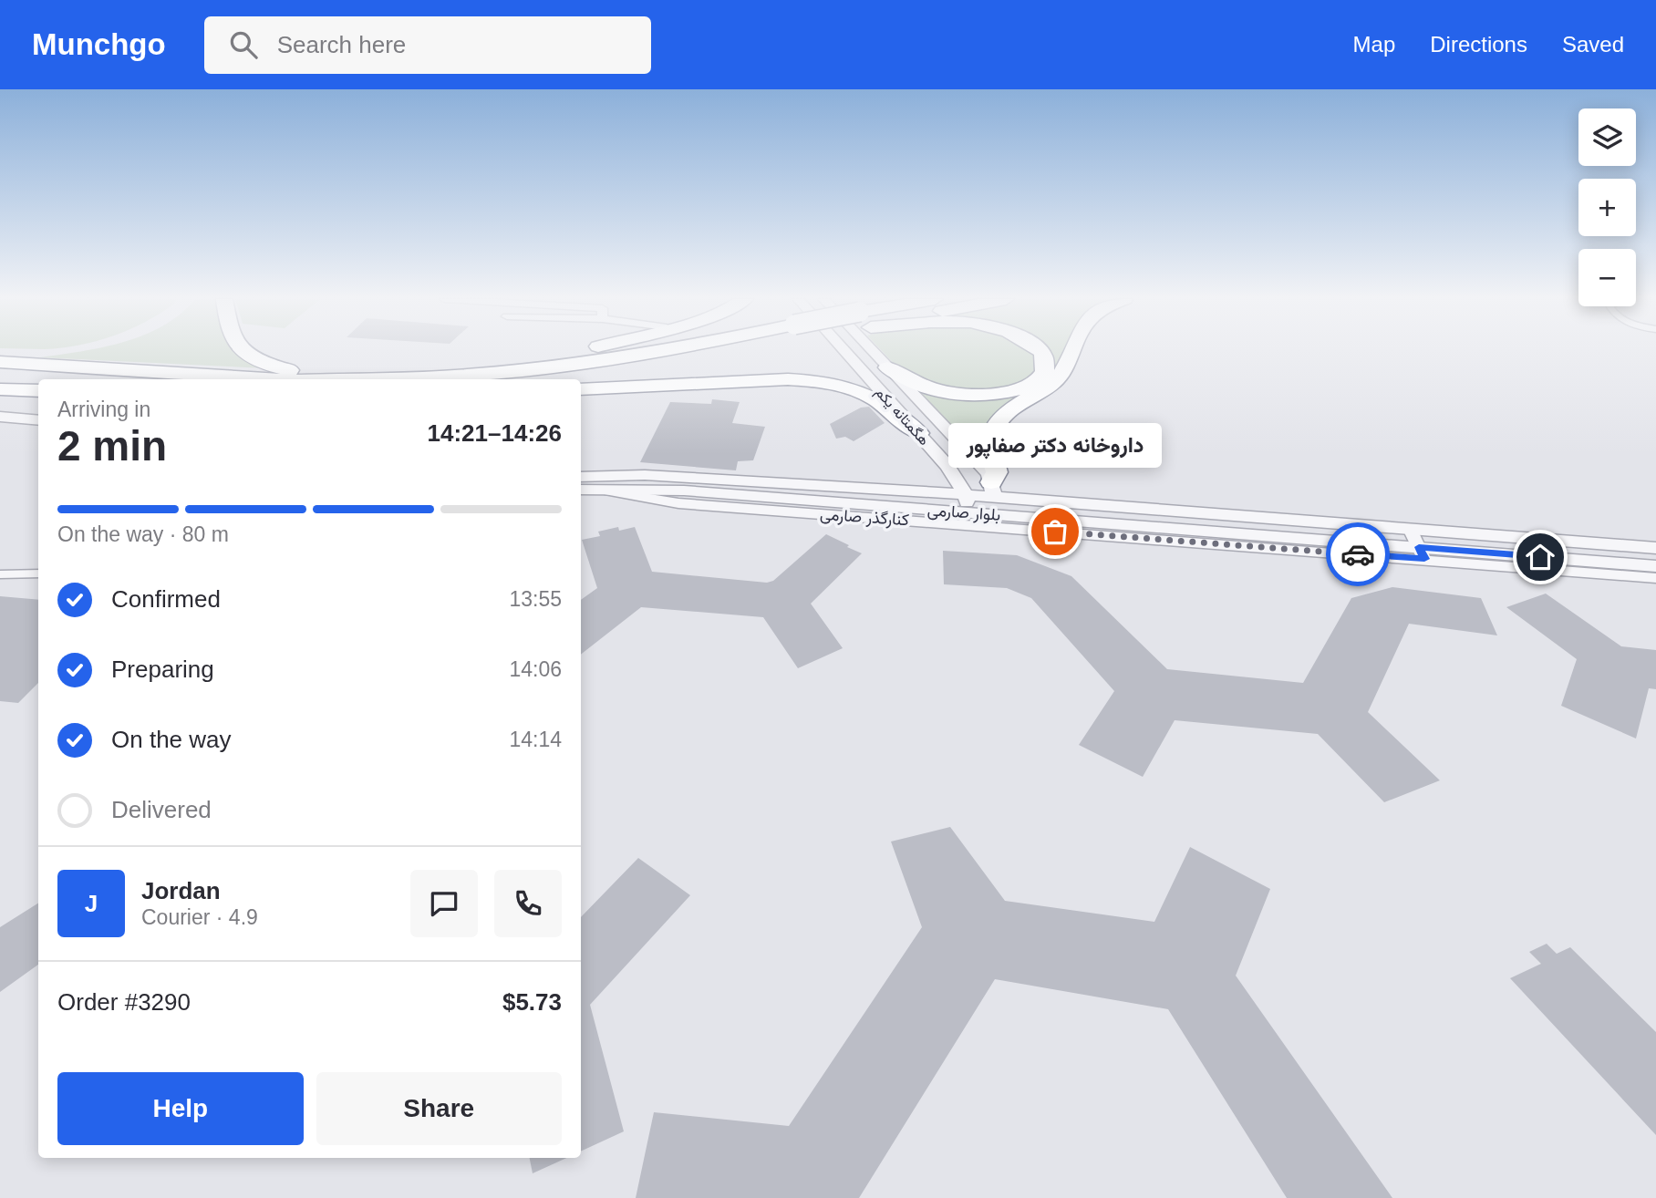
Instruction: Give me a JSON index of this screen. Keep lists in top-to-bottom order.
{
  "streets": {
    "street": ["هگمتانه یکم", "بلوار صارمی", "کنارگذر صارمی"]
  },
  "crossings": [
    ["هگمتانه یکم", "بلوار صارمی"],
    ["بلوار صارمی", "کنارگذر صارمی"]
  ],
  "places": ["داروخانه دکتر صفاپور"],
  "page": {
    "header": "Munchgo",
    "search": "Search here",
    "nav": ["Map", "Directions", "Saved"],
    "map_buttons": ["+", "−"],
    "heading": ["2 min", "Arriving in", "14:21–14:26"],
    "panel": [
      "Jordan",
      "Courier · 4.9",
      "Order #3290",
      "$5.73"
    ],
    "bubble": "داروخانه دکتر صفاپور",
    "bar": "On the way · 80 m",
    "list": [
      ["Confirmed", "13:55"],
      ["Preparing", "14:06"],
      ["On the way", "14:14"],
      "Delivered"
    ],
    "round": "J",
    "buttons": ["Help", "Share"]
  }
}
